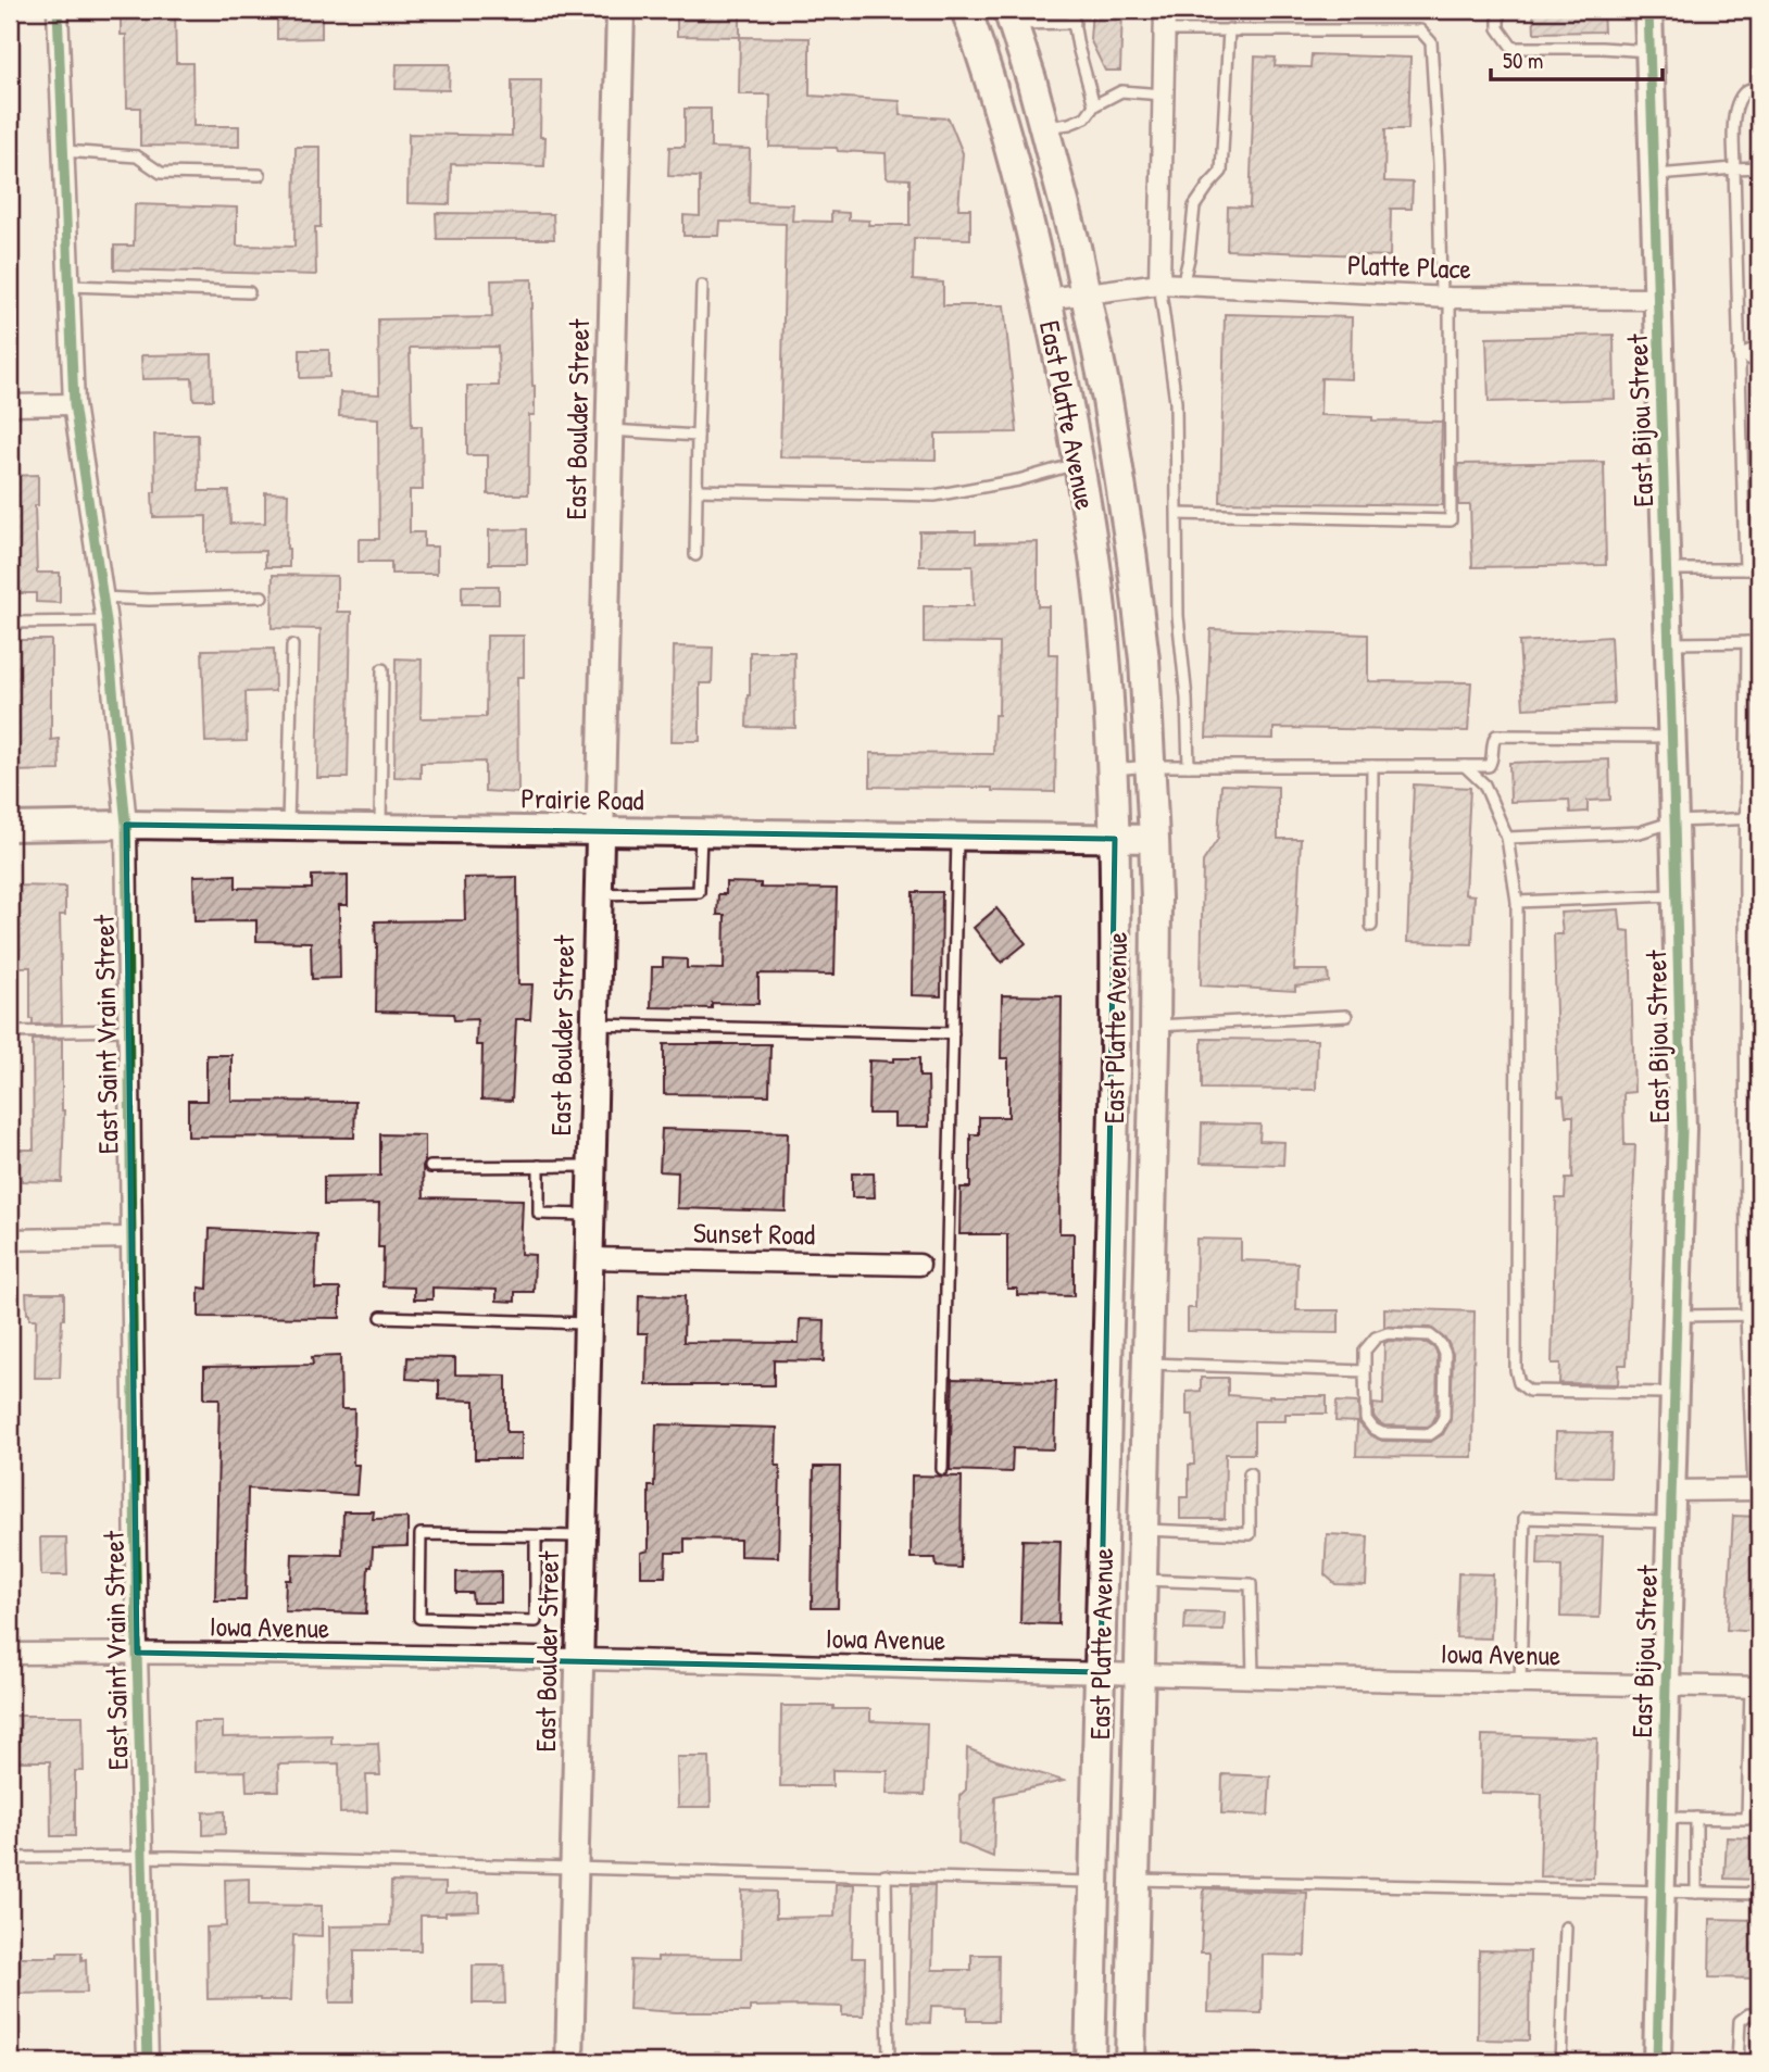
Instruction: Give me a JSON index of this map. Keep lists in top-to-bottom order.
{
  "streets": {
    "main road": ["East Platte Avenue"],
    "street": [
      "Platte Place",
      "East Boulder Street",
      "East Bijou Street",
      "Prairie Road",
      "East Saint Vrain Street",
      "Sunset Road",
      "Iowa Avenue"
    ]
  },
  "crossings": [
    ["Platte Place", "East Platte Avenue"],
    ["Platte Place", "East Bijou Street"],
    ["East Platte Avenue", "Prairie Road"],
    ["East Platte Avenue", "Iowa Avenue"],
    ["East Boulder Street", "Prairie Road"],
    ["East Boulder Street", "Sunset Road"],
    ["East Boulder Street", "Iowa Avenue"],
    ["East Bijou Street", "Iowa Avenue"],
    ["Prairie Road", "East Saint Vrain Street"],
    ["East Saint Vrain Street", "Iowa Avenue"]
  ],
  "scale_bar": "50 m"
}
